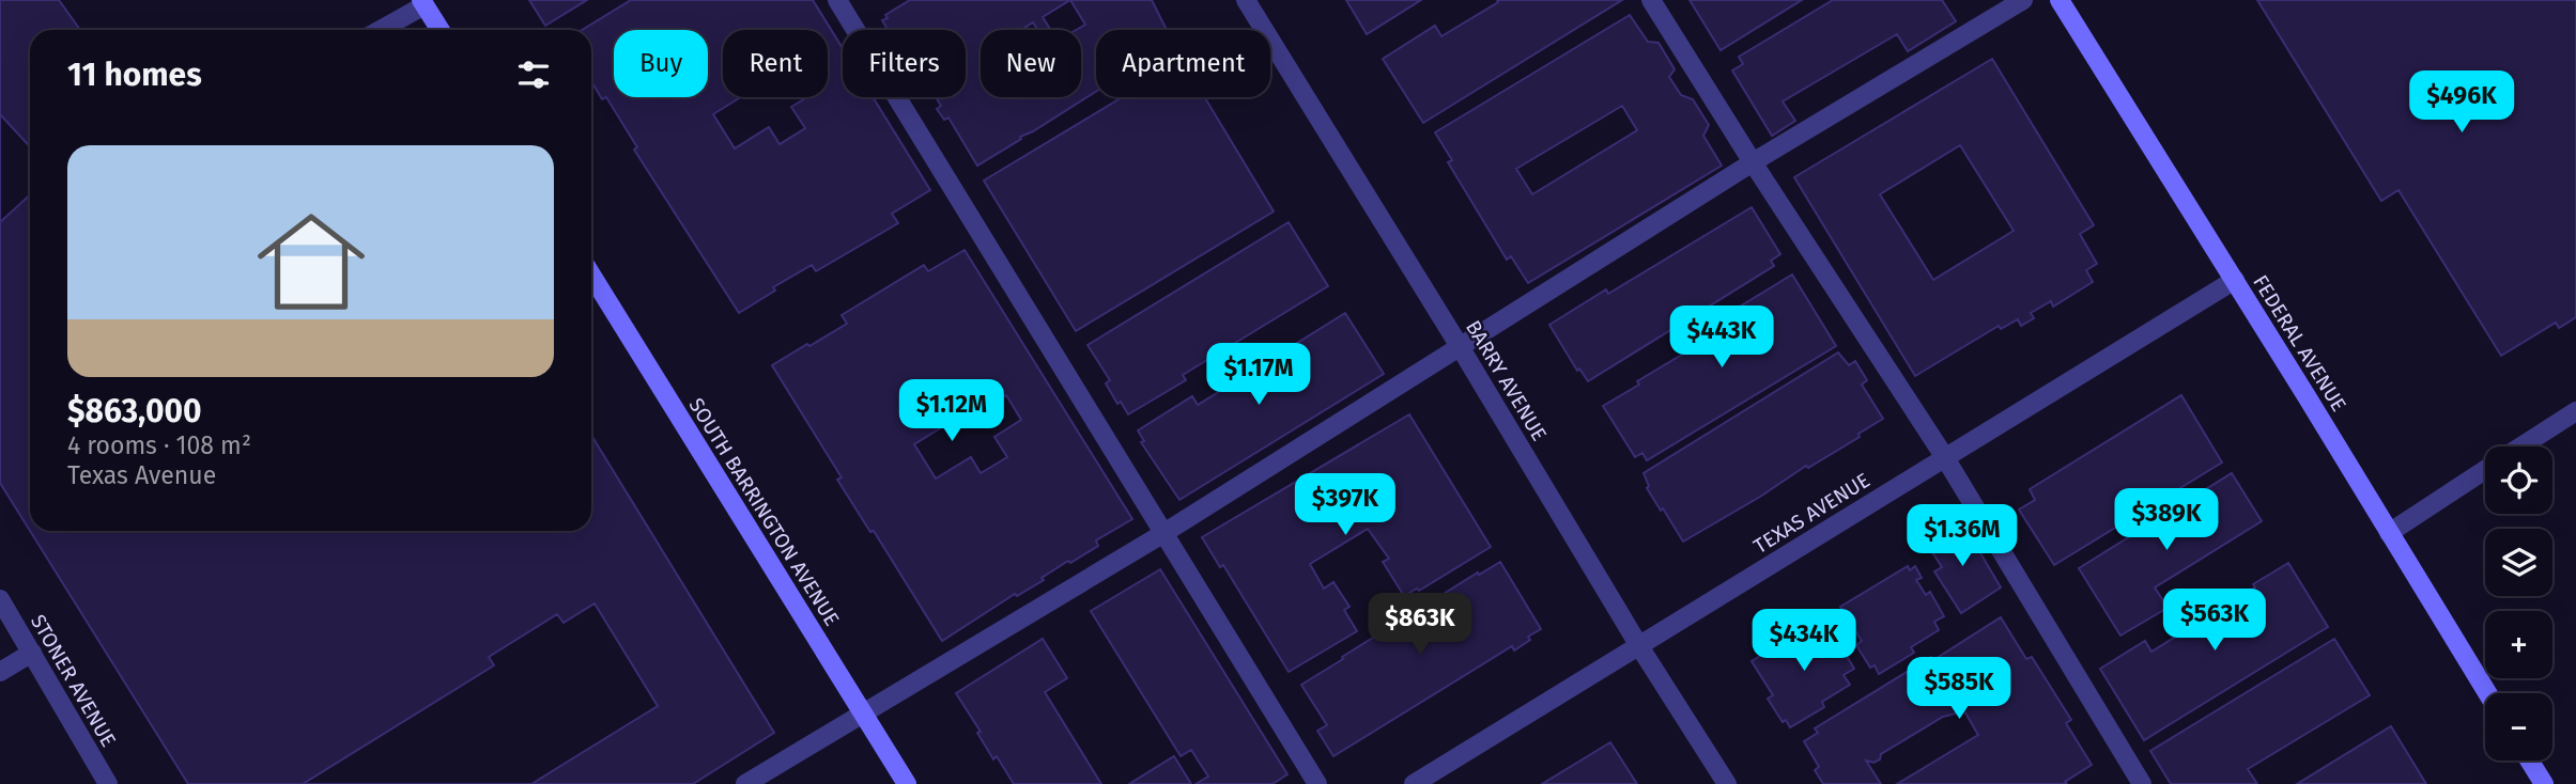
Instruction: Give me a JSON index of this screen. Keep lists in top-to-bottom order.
{
  "streets": {
    "street": [
      "FEDERAL AVENUE",
      "BARRY AVENUE",
      "SOUTH BARRINGTON AVENUE",
      "TEXAS AVENUE",
      "STONER AVENUE"
    ]
  },
  "crossings": [
    ["FEDERAL AVENUE", "TEXAS AVENUE"],
    ["BARRY AVENUE", "TEXAS AVENUE"]
  ],
  "page": {
    "chip": [
      "Buy",
      "Rent",
      "Filters",
      "New",
      "Apartment"
    ],
    "heading": "11 homes",
    "price": [
      "$496K",
      "$443K",
      "$1.17M",
      "$1.12M",
      "$397K",
      "$389K",
      "$1.36M",
      "$563K",
      "$863K",
      "$434K",
      "$585K"
    ],
    "list": [
      {
        "name": "$863,000",
        "note": "4 rooms · 108 m² · Texas Avenue"
      }
    ],
    "map_buttons": ["+", "−"]
  }
}
